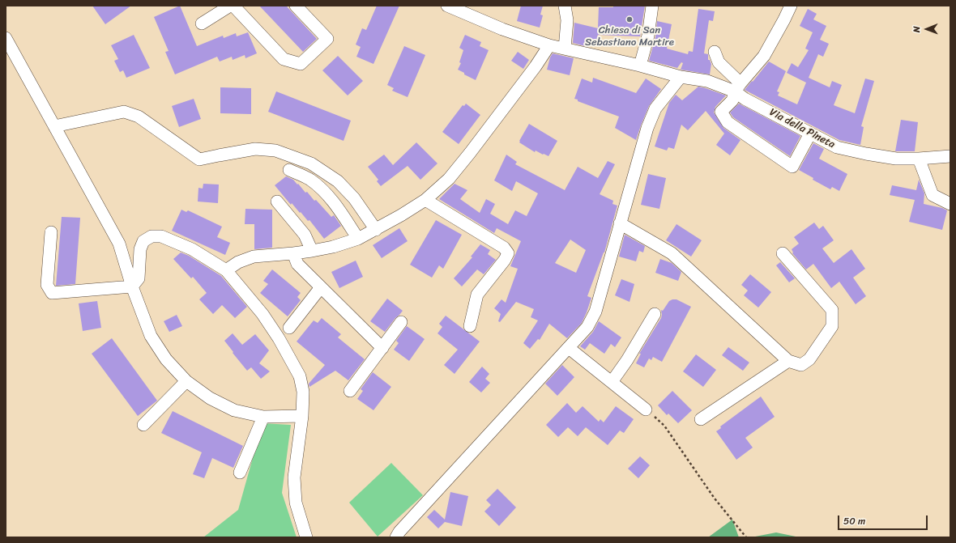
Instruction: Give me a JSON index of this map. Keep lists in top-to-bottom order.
{
  "streets": {
    "street": ["Via della Pineta"]
  },
  "places": ["Chiesa di San Sebastiano Martire"],
  "scale_bar": "50 m",
  "north": "left"
}
